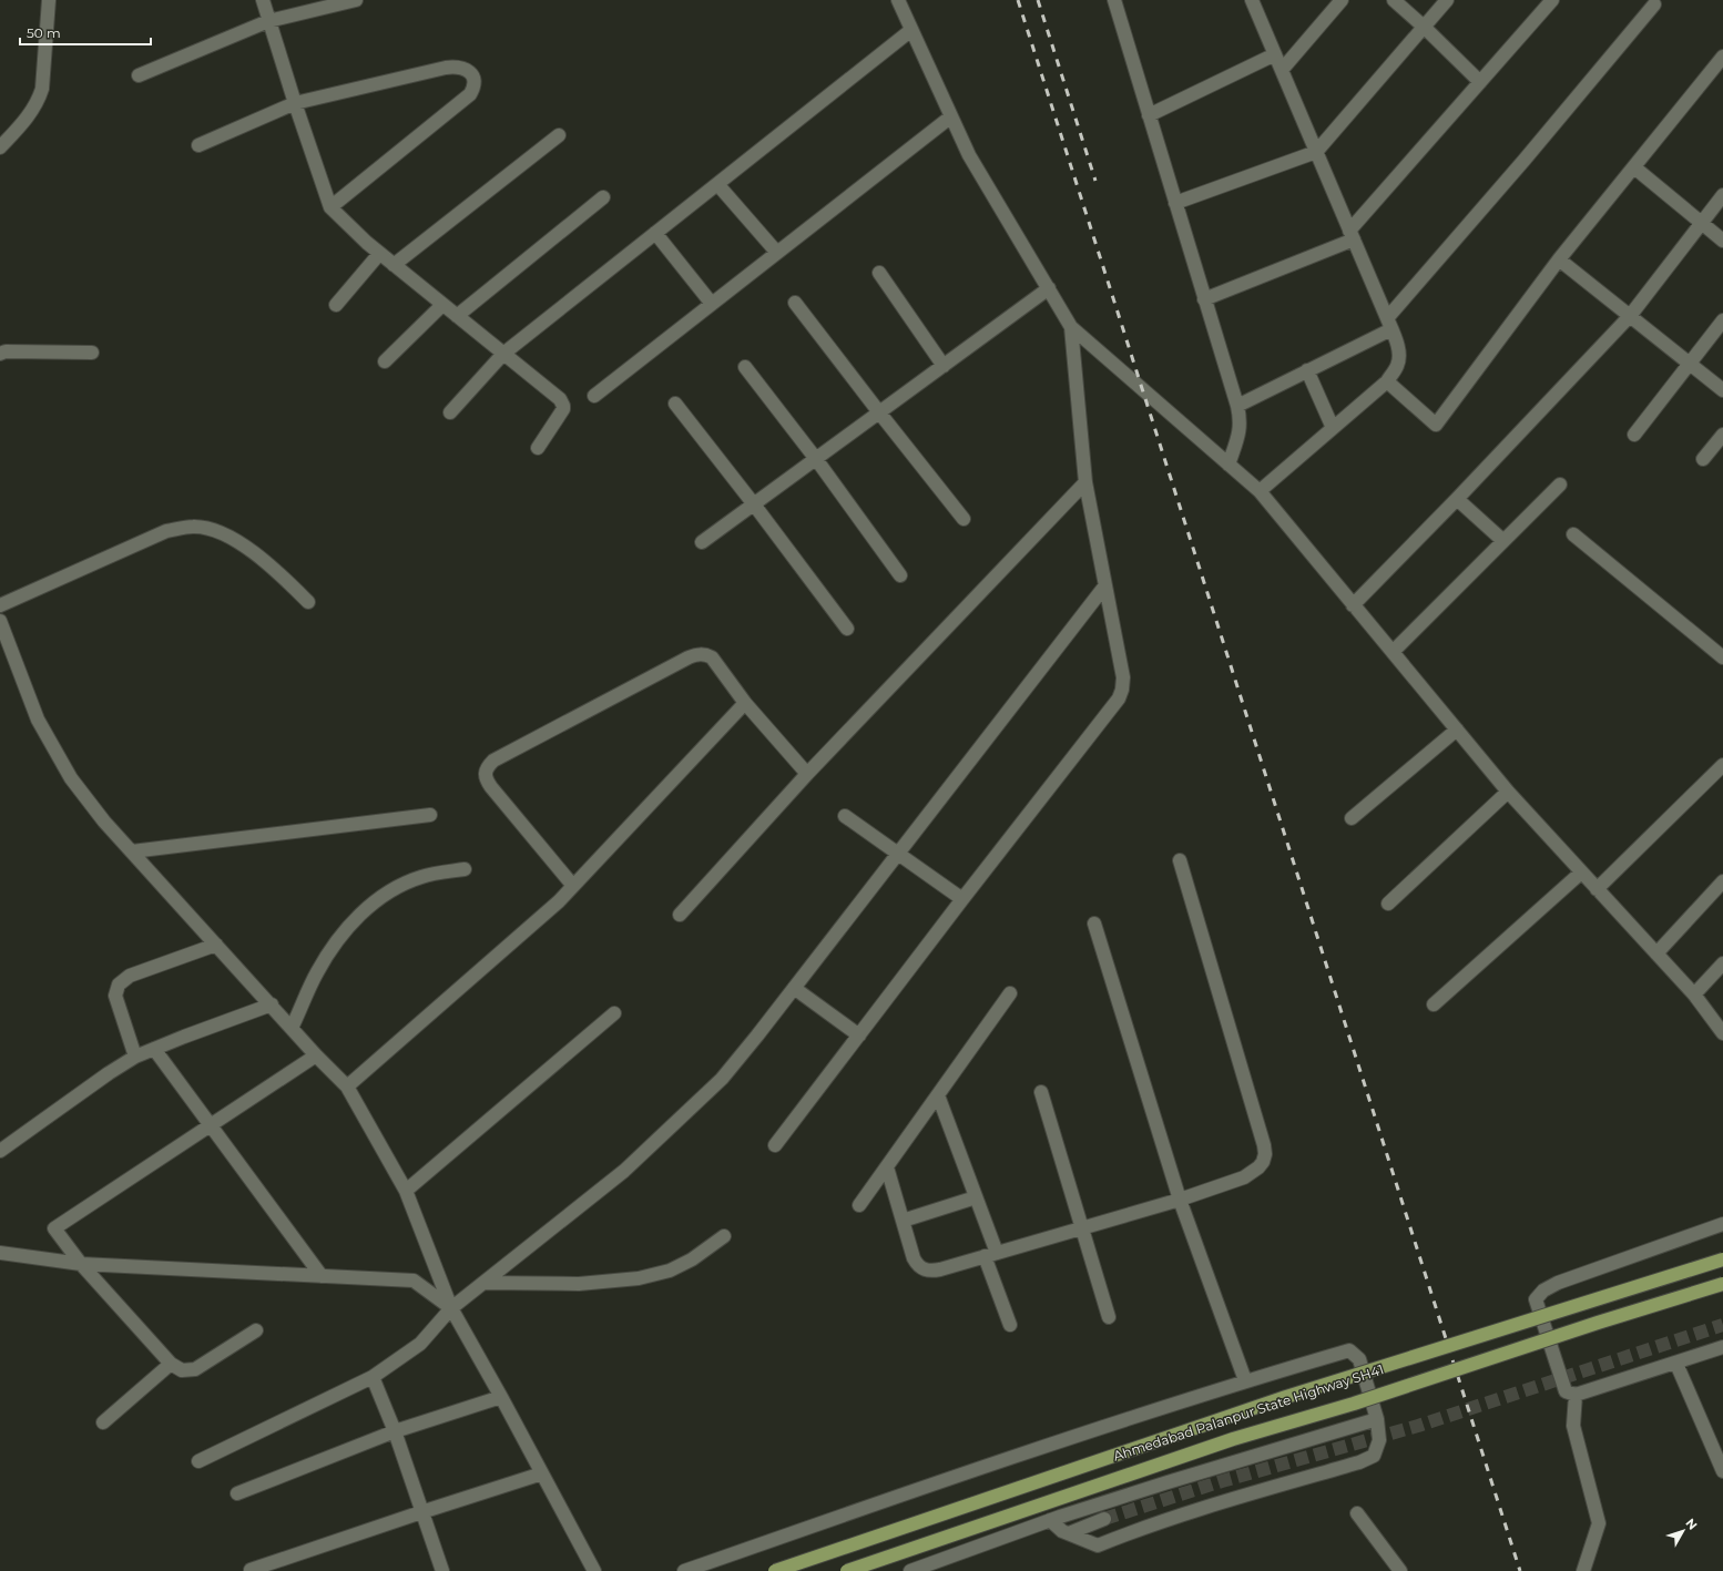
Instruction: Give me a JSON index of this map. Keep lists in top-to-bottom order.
{
  "streets": {
    "main road": ["Ahmedabad Palanpur State Highway SH41"]
  },
  "scale_bar": "50 m",
  "north": "top right"
}
